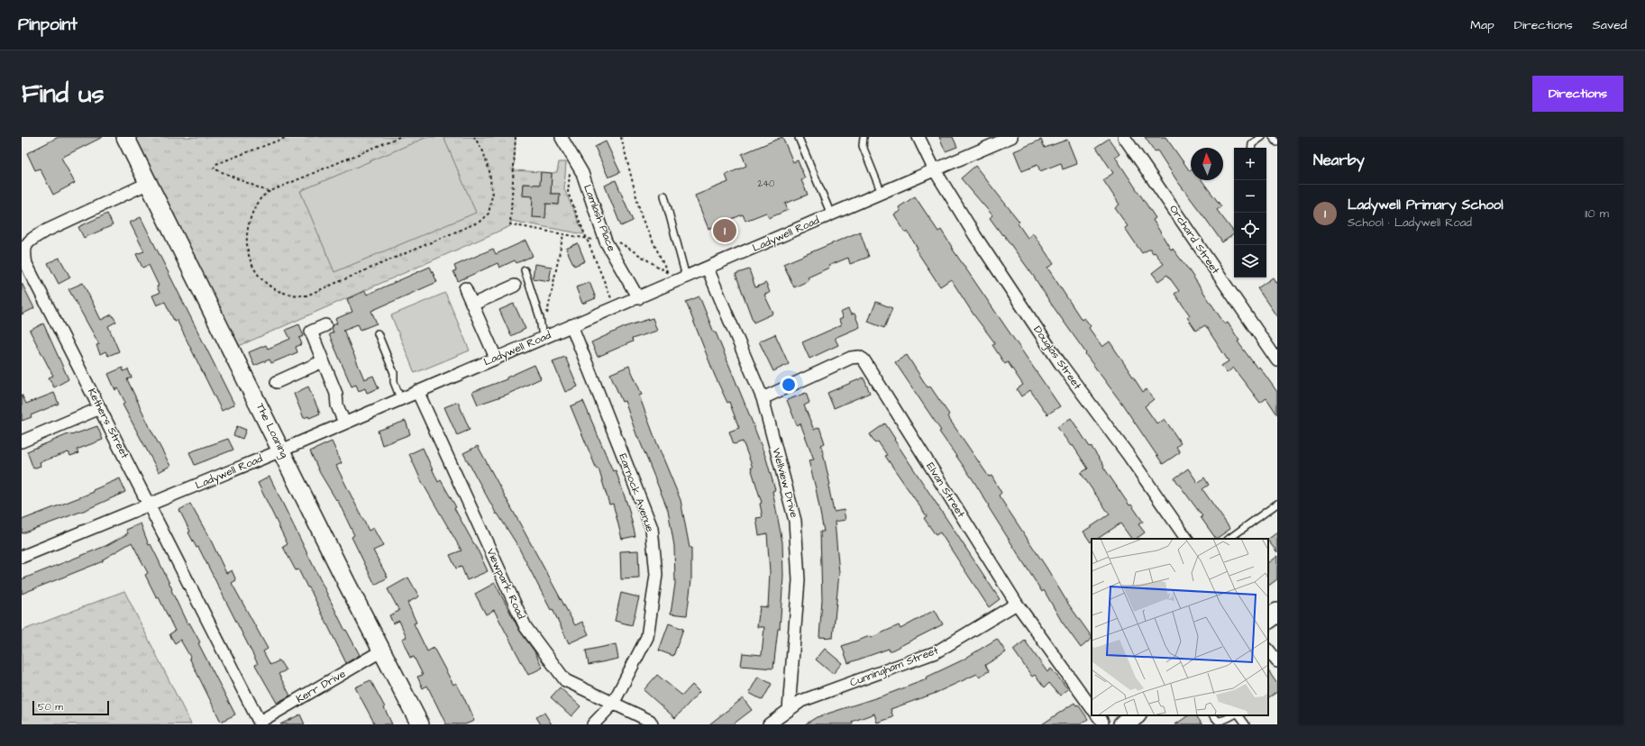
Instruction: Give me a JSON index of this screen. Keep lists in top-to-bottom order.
{
  "streets": {
    "street": [
      "Lamlash Place",
      "Ladywell Road",
      "Orchard Street",
      "Douglas Street",
      "Kethers Street",
      "The Loaning",
      "Wellview Drive",
      "Elvan Street",
      "Earnock Avenue",
      "Viewpark Road",
      "Cunningham Street",
      "Kerr Drive"
    ]
  },
  "crossings": [
    ["Lamlash Place", "Ladywell Road"],
    ["Ladywell Road", "Douglas Street"],
    ["Ladywell Road", "Kethers Street"],
    ["Ladywell Road", "The Loaning"],
    ["Ladywell Road", "Wellview Drive"],
    ["Ladywell Road", "Earnock Avenue"],
    ["Ladywell Road", "Viewpark Road"],
    ["Kethers Street", "The Loaning"],
    ["Kethers Street", "Kerr Drive"],
    ["The Loaning", "Kerr Drive"],
    ["Wellview Drive", "Elvan Street"],
    ["Wellview Drive", "Cunningham Street"],
    ["Elvan Street", "Cunningham Street"],
    ["Earnock Avenue", "Viewpark Road"]
  ],
  "house_numbers": ["240"],
  "scale_bar": "50 m",
  "north": "top",
  "page": {
    "header": "Pinpoint",
    "nav": ["Map", "Directions", "Saved"],
    "buttons": "Directions",
    "title": "Find us",
    "heading": "Nearby",
    "map_buttons": ["+", "−"],
    "list": [
      {
        "mark": "1",
        "name": "Ladywell Primary School",
        "note": "School · Ladywell Road",
        "value": "110 m"
      }
    ],
    "pins": "1",
    "scale": "50 m"
  }
}
